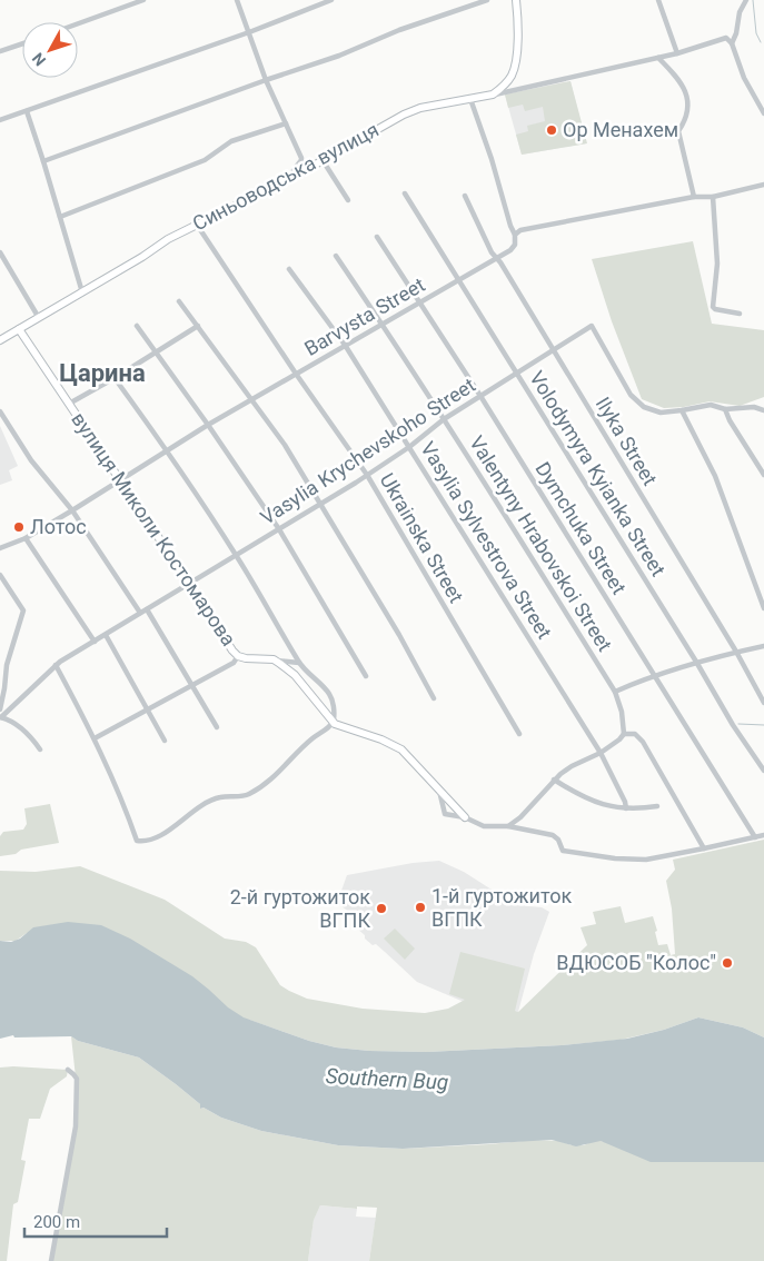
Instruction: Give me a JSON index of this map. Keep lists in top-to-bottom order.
{
  "streets": {
    "street": [
      "Синьоводська вулиця",
      "Barvysta Street",
      "Ilyka Street",
      "Vasylia Krychevskoho Street",
      "Volodymyra Kyianka Street",
      "Dymchuka Street",
      "вулиця Миколи Костомарова",
      "Ukrainska Street",
      "Vasylia Sylvestrova Street",
      "Valentyny Hrabovskoi Street"
    ]
  },
  "crossings": [
    ["Синьоводська вулиця", "вулиця Миколи Костомарова"],
    ["Синьоводська вулиця", "Ukrainska Street"],
    ["Barvysta Street", "Ilyka Street"],
    ["Barvysta Street", "Volodymyra Kyianka Street"],
    ["Barvysta Street", "Dymchuka Street"],
    ["Barvysta Street", "вулиця Миколи Костомарова"],
    ["Barvysta Street", "Ukrainska Street"],
    ["Barvysta Street", "Vasylia Sylvestrova Street"],
    ["Barvysta Street", "Valentyny Hrabovskoi Street"],
    ["Ilyka Street", "Vasylia Krychevskoho Street"],
    ["Vasylia Krychevskoho Street", "Volodymyra Kyianka Street"],
    ["Vasylia Krychevskoho Street", "Dymchuka Street"],
    ["Vasylia Krychevskoho Street", "вулиця Миколи Костомарова"],
    ["Vasylia Krychevskoho Street", "Ukrainska Street"],
    ["Vasylia Krychevskoho Street", "Vasylia Sylvestrova Street"],
    ["Vasylia Krychevskoho Street", "Valentyny Hrabovskoi Street"]
  ],
  "districts": ["Царина"],
  "water": ["Southern Bug"],
  "places": [
    "Ор Менахем",
    "Лотос",
    "1-й гуртожиток ВГПК",
    "2-й гуртожиток ВГПК",
    "ВДЮСОБ \"Колос\""
  ],
  "scale_bar": "200 m",
  "north": "bottom left"
}
